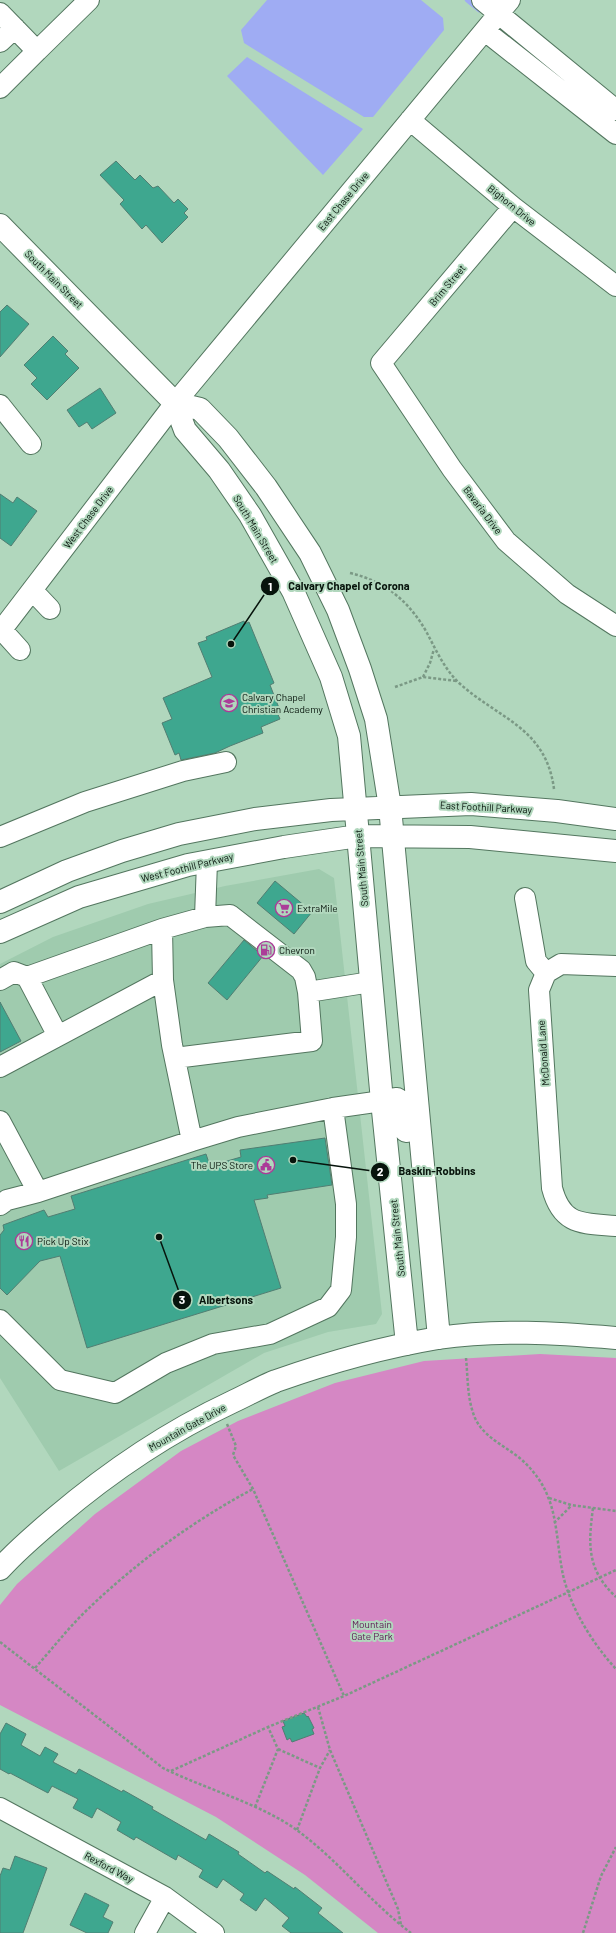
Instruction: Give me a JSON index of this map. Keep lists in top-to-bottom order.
{
  "streets": {
    "main road": [
      "South Main Street",
      "East Foothill Parkway",
      "West Foothill Parkway",
      "Mountain Gate Drive"
    ],
    "street": [
      "East Chase Drive",
      "Bighorn Drive",
      "Brim Street",
      "Bavaria Drive",
      "West Chase Drive",
      "McDonald Lane",
      "Rexford Way"
    ]
  },
  "crossings": [
    ["East Chase Drive", "Bighorn Drive"],
    ["East Chase Drive", "South Main Street"],
    ["East Chase Drive", "West Chase Drive"],
    ["Bighorn Drive", "Brim Street"],
    ["South Main Street", "West Chase Drive"],
    ["South Main Street", "East Foothill Parkway"],
    ["South Main Street", "West Foothill Parkway"],
    ["South Main Street", "Mountain Gate Drive"],
    ["Brim Street", "Bavaria Drive"]
  ],
  "parks": ["Mountain Gate Park"],
  "places": {
    "other": ["Calvary Chapel of Corona", "Baskin-Robbins", "Albertsons"],
    "school or university": ["Calvary Chapel Christian Academy"],
    "supermarket": ["ExtraMile"],
    "fuel station": ["Chevron"],
    "public building": ["The UPS Store"],
    "restaurant": ["Pick Up Stix"]
  }
}
